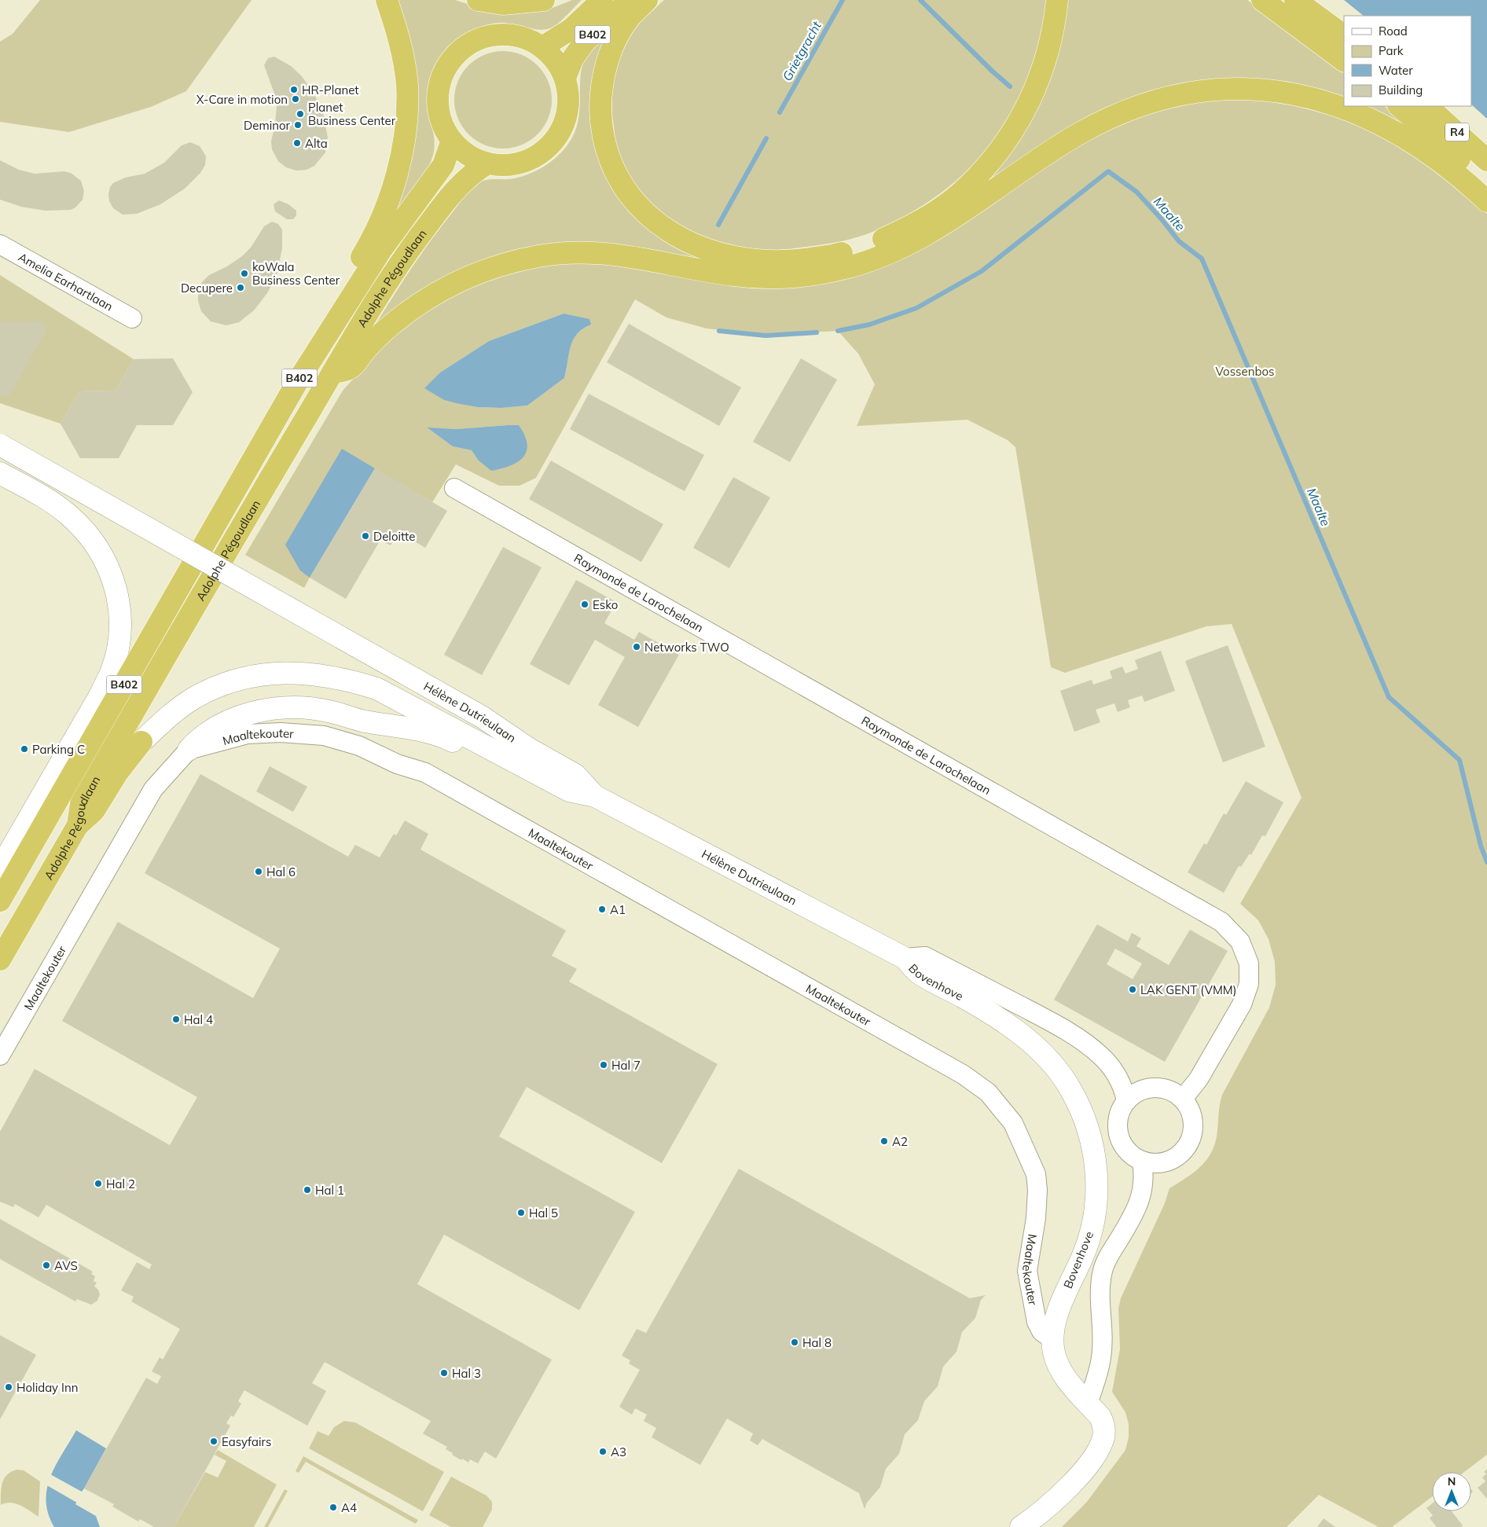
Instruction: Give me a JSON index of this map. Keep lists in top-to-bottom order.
{
  "streets": {
    "highway": ["B402", "R4", "Adolphe Pégoudlaan"],
    "street": [
      "Amelia Earhartlaan",
      "Raymonde de Larochelaan",
      "Hélène Dutrieulaan",
      "Maaltekouter",
      "Bovenhove"
    ]
  },
  "crossings": [
    ["B402", "Adolphe Pégoudlaan"],
    ["Hélène Dutrieulaan", "Bovenhove"],
    ["Maaltekouter", "Bovenhove"]
  ],
  "water": ["Grietgracht", "Maalte"],
  "parks": ["Vossenbos"],
  "places": [
    "HR-Planet",
    "X-Care in motion",
    "Planet Business Center",
    "Deminor",
    "Alta",
    "koWala Business Center",
    "Decupere",
    "Deloitte",
    "Esko",
    "Networks TWO",
    "Parking C",
    "Hal 6",
    "A1",
    "LAK GENT (VMM)",
    "Hal 4",
    "Hal 7",
    "A2",
    "Hal 2",
    "Hal 1",
    "Hal 5",
    "AVS",
    "Hal 8",
    "Hal 3",
    "Holiday Inn",
    "Easyfairs",
    "A3",
    "A4"
  ],
  "legend": [
    "Road",
    "Park",
    "Water",
    "Building"
  ],
  "north": "top"
}
